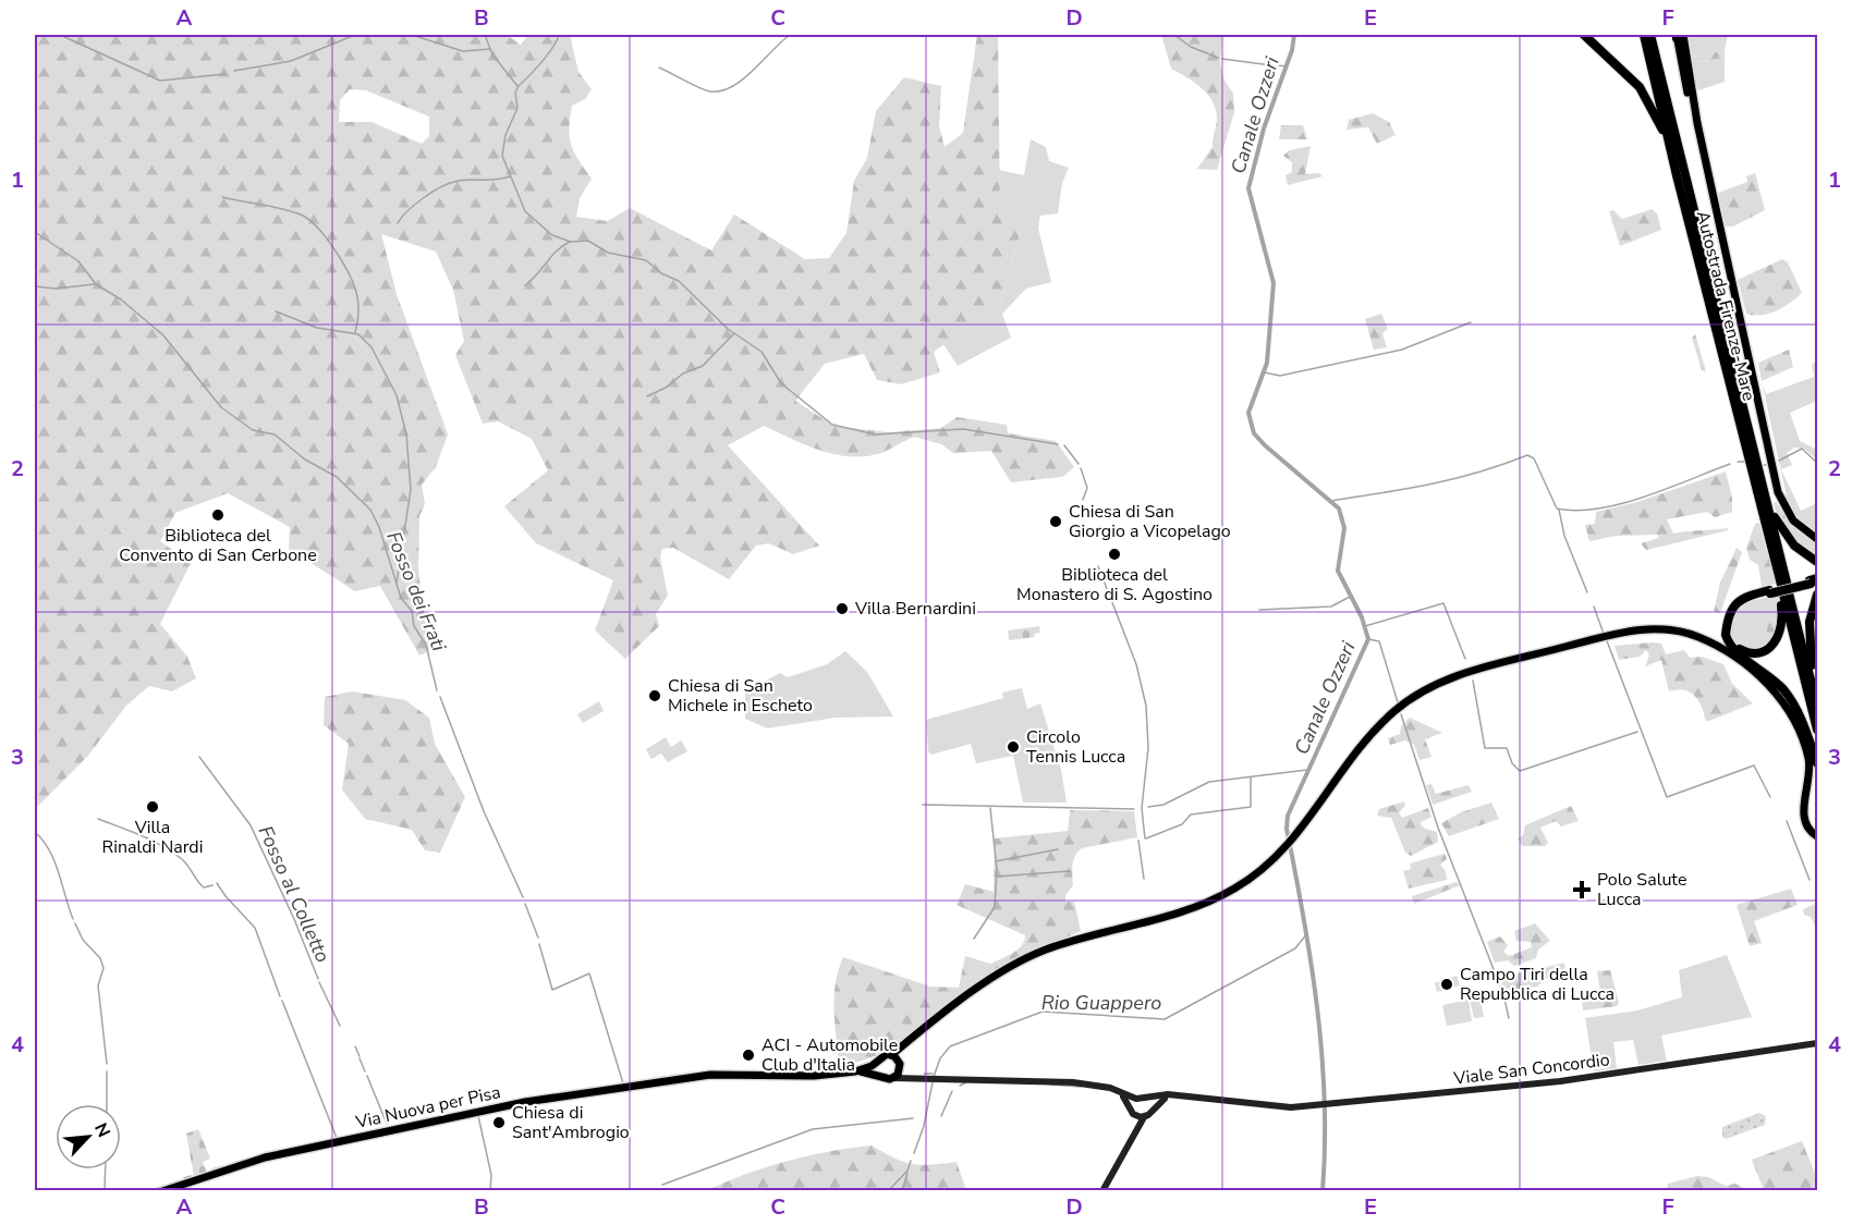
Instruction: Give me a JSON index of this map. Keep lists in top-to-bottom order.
{
  "streets": {
    "highway": ["Autostrada Firenze-Mare"],
    "main road": ["Viale San Concordio", "Via Nuova per Pisa"]
  },
  "water": [
    "Canale Ozzeri",
    "Fosso dei Frati",
    "Fosso al Colletto",
    "Rio Guappero"
  ],
  "places": {
    "other": [
      "Biblioteca del Convento di San Cerbone",
      "Chiesa di San Giorgio a Vicopelago",
      "Biblioteca del Monastero di S. Agostino",
      "Villa Bernardini",
      "Chiesa di San Michele in Escheto",
      "Circolo Tennis Lucca",
      "Villa Rinaldi Nardi",
      "Campo Tiri della Repubblica di Lucca",
      "ACI - Automobile Club d'Italia",
      "Chiesa di Sant'Ambrogio"
    ],
    "health": ["Polo Salute Lucca"]
  },
  "north": "top right",
  "grid": {
    "columns": [
      "A",
      "B",
      "C",
      "D",
      "E",
      "F"
    ],
    "rows": [
      "1",
      "2",
      "3",
      "4"
    ]
  }
}
